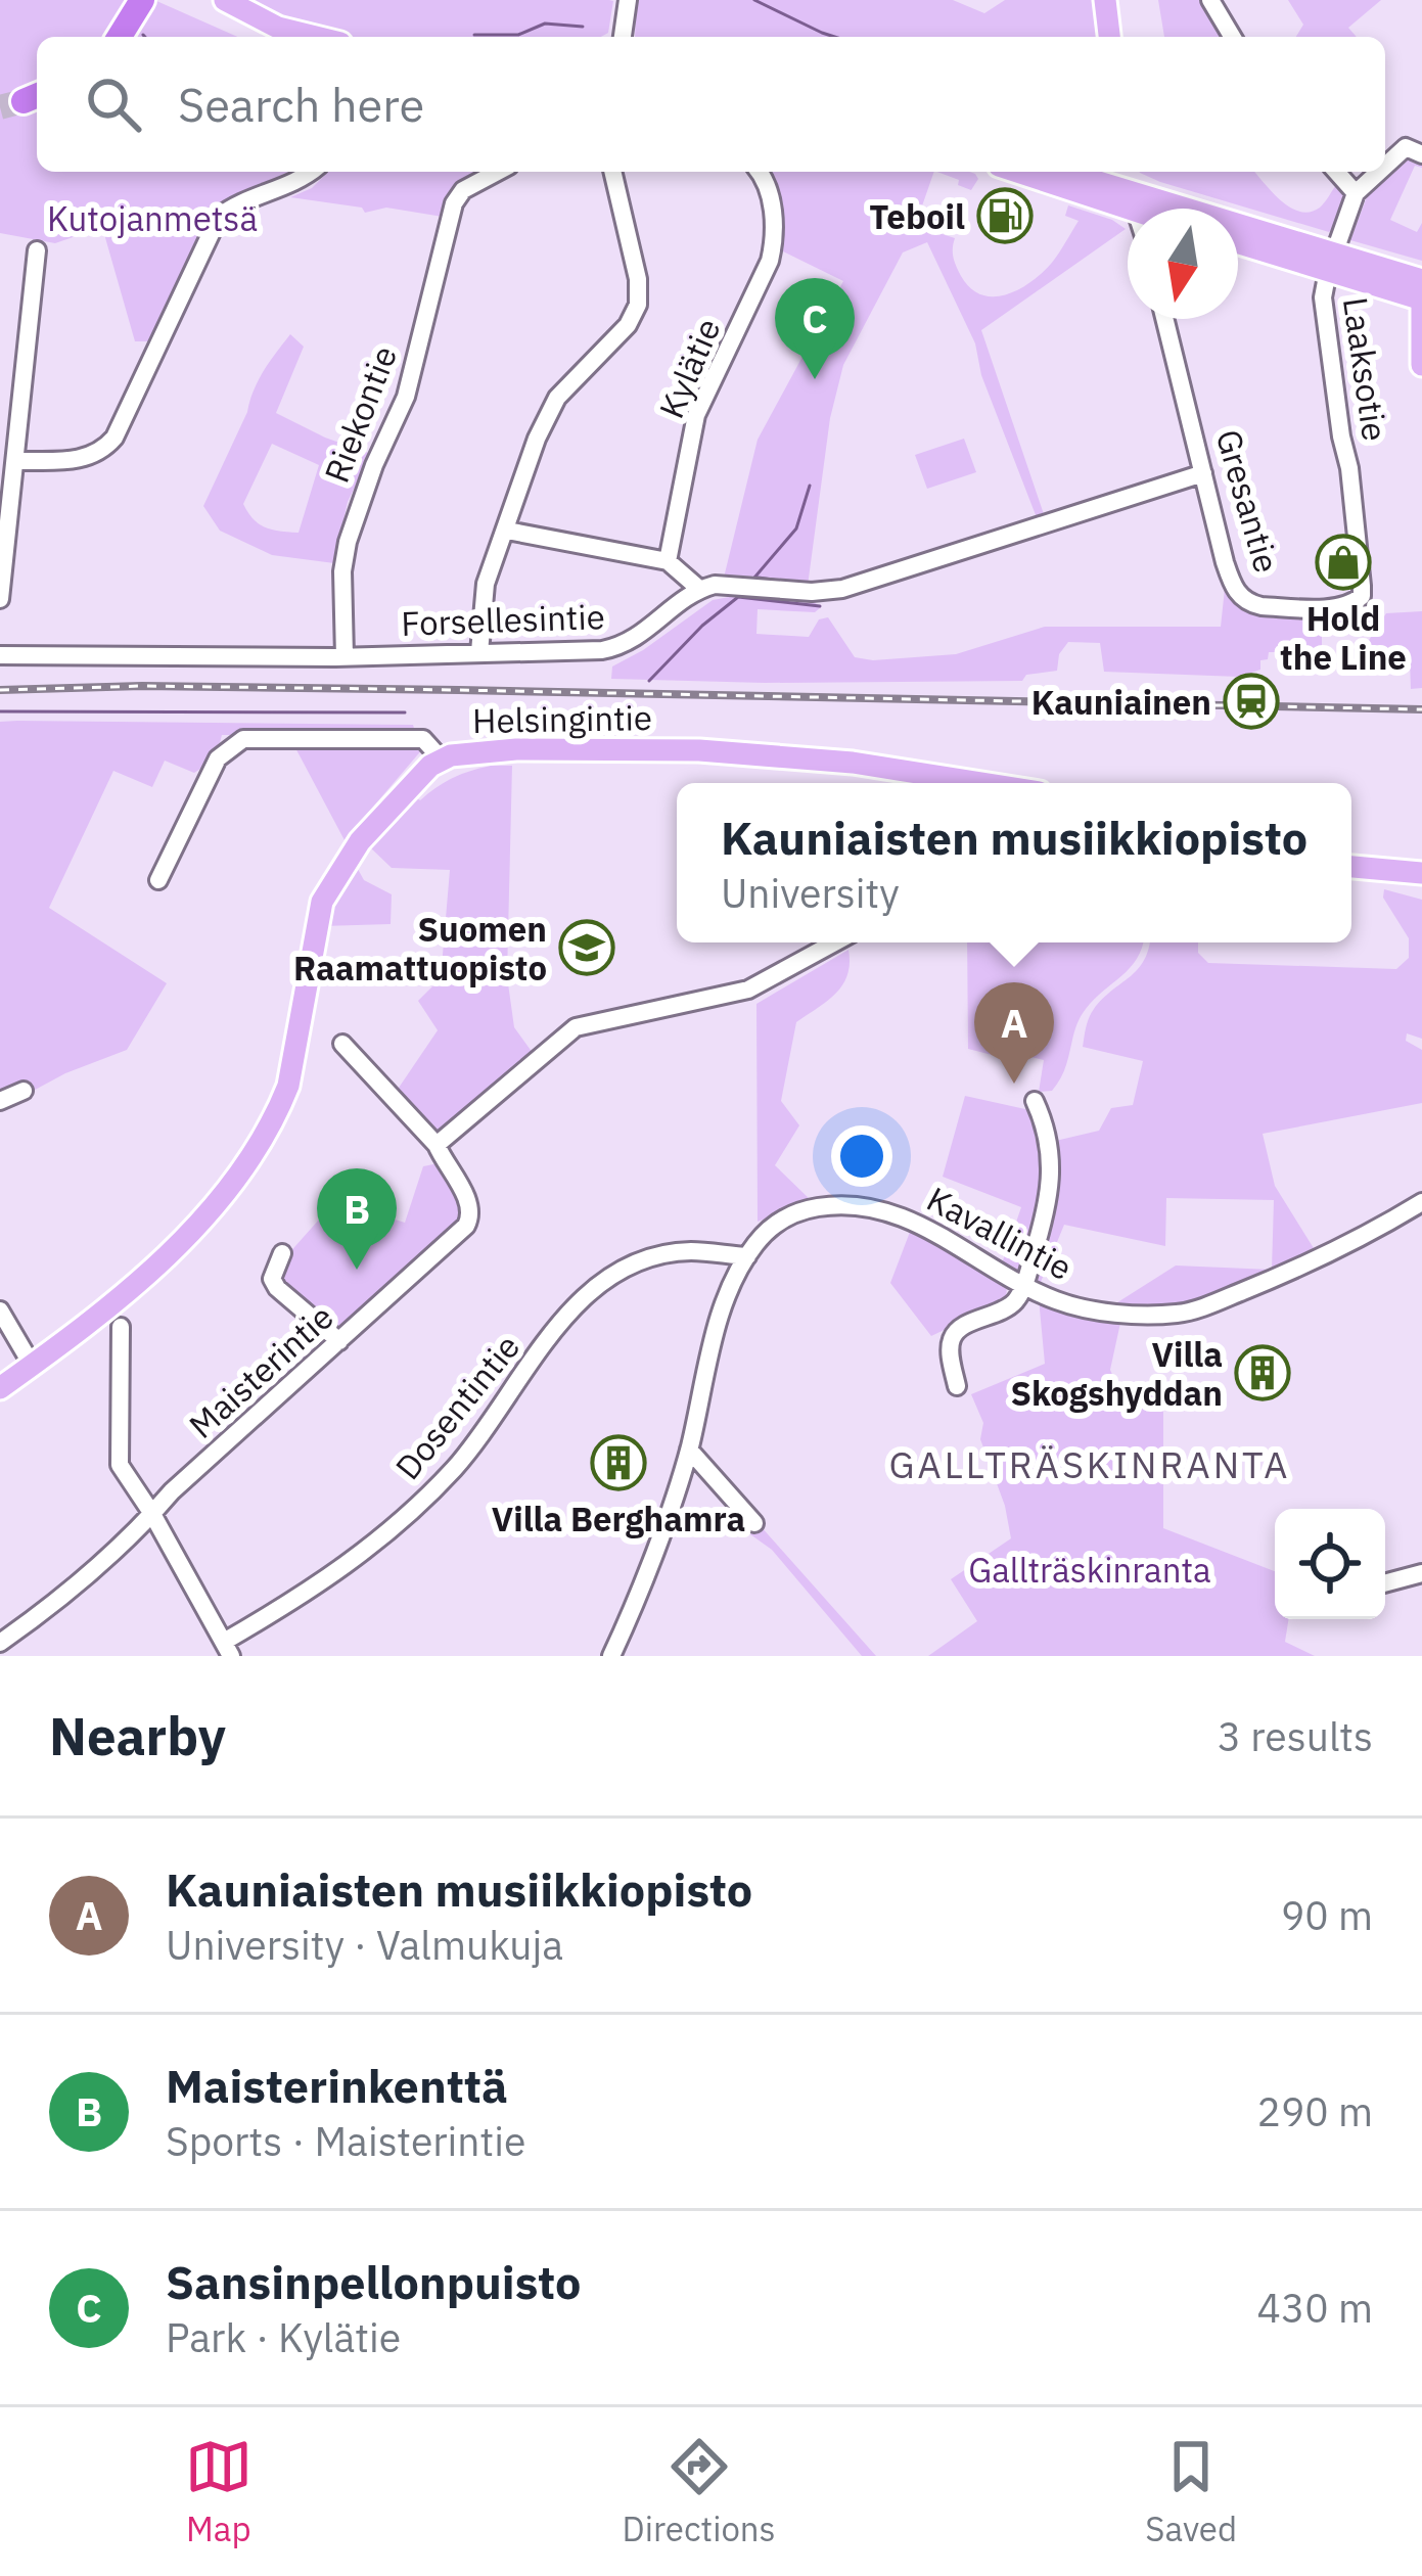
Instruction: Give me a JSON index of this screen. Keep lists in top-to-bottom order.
{
  "streets": {
    "main road": ["Helsingintie"],
    "street": [
      "Kylätie",
      "Laaksotie",
      "Riekontie",
      "Gresantie",
      "Forsellesintie",
      "Kavallintie",
      "Maisterintie",
      "Dosentintie"
    ]
  },
  "crossings": [
    ["Laaksotie", "Gresantie"],
    ["Riekontie", "Forsellesintie"],
    ["Kavallintie", "Dosentintie"]
  ],
  "districts": ["GALLTRÄSKINRANTA"],
  "parks": ["Kutojanmetsä", "Gallträskinranta"],
  "places": {
    "fuel station": ["Teboil"],
    "shop": ["Hold the Line"],
    "station": ["Kauniainen"],
    "school or university": ["Suomen Raamattuopisto"],
    "building": ["Villa Skogshyddan", "Villa Berghamra"]
  },
  "north": "bottom",
  "page": {
    "search": "Search here",
    "pins": ["C", "A", "B"],
    "popup": ["Kauniaisten musiikkiopisto", "University"],
    "heading": ["Nearby", "3 results"],
    "list": [
      {
        "mark": "A",
        "name": "Kauniaisten musiikkiopisto",
        "note": "University · Valmukuja",
        "value": "90 m"
      },
      {
        "mark": "B",
        "name": "Maisterinkenttä",
        "note": "Sports · Maisterintie",
        "value": "290 m"
      },
      {
        "mark": "C",
        "name": "Sansinpellonpuisto",
        "note": "Park · Kylätie",
        "value": "430 m"
      }
    ],
    "nav": ["Map", "Directions", "Saved"]
  }
}
